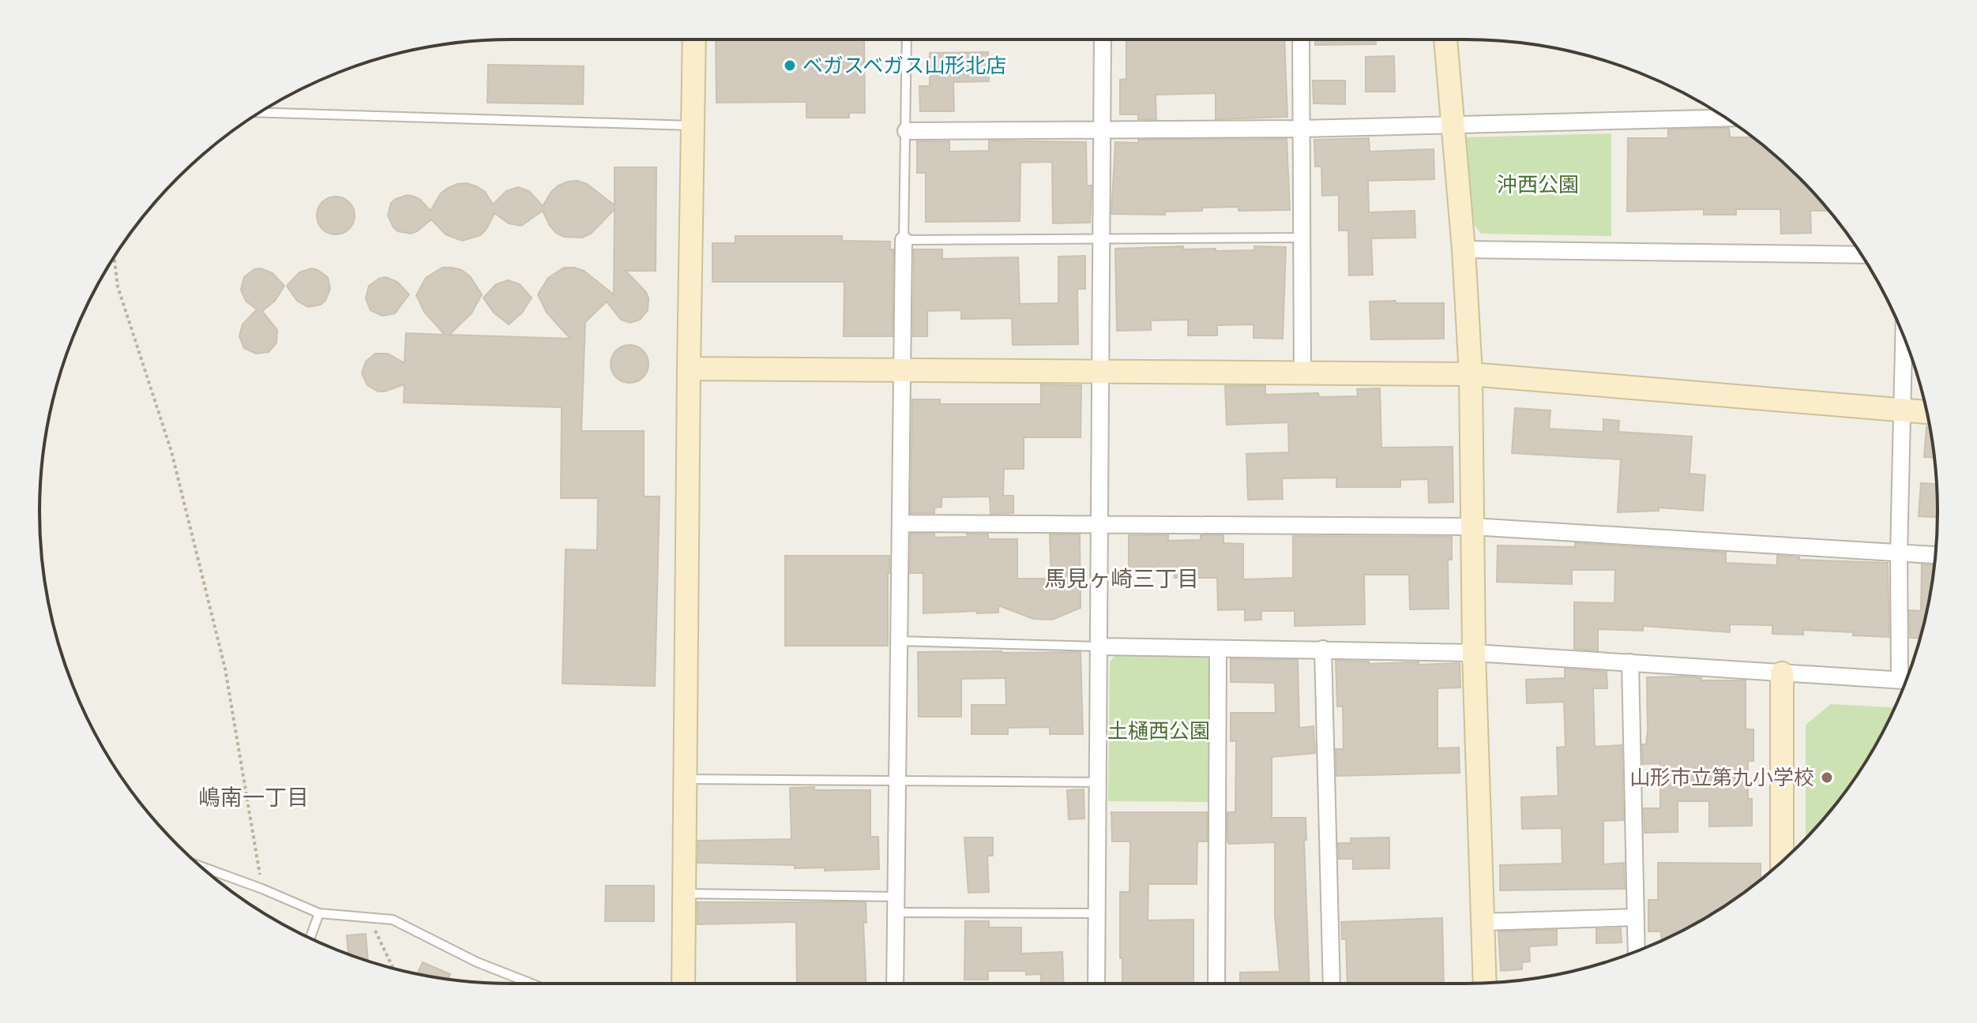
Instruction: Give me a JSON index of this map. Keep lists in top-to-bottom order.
{
  "districts": ["馬見ヶ崎三丁目", "嶋南一丁目"],
  "parks": ["沖西公園", "土樋西公園"],
  "places": ["ベガスベガス山形北店", "山形市立第九小学校"]
}
